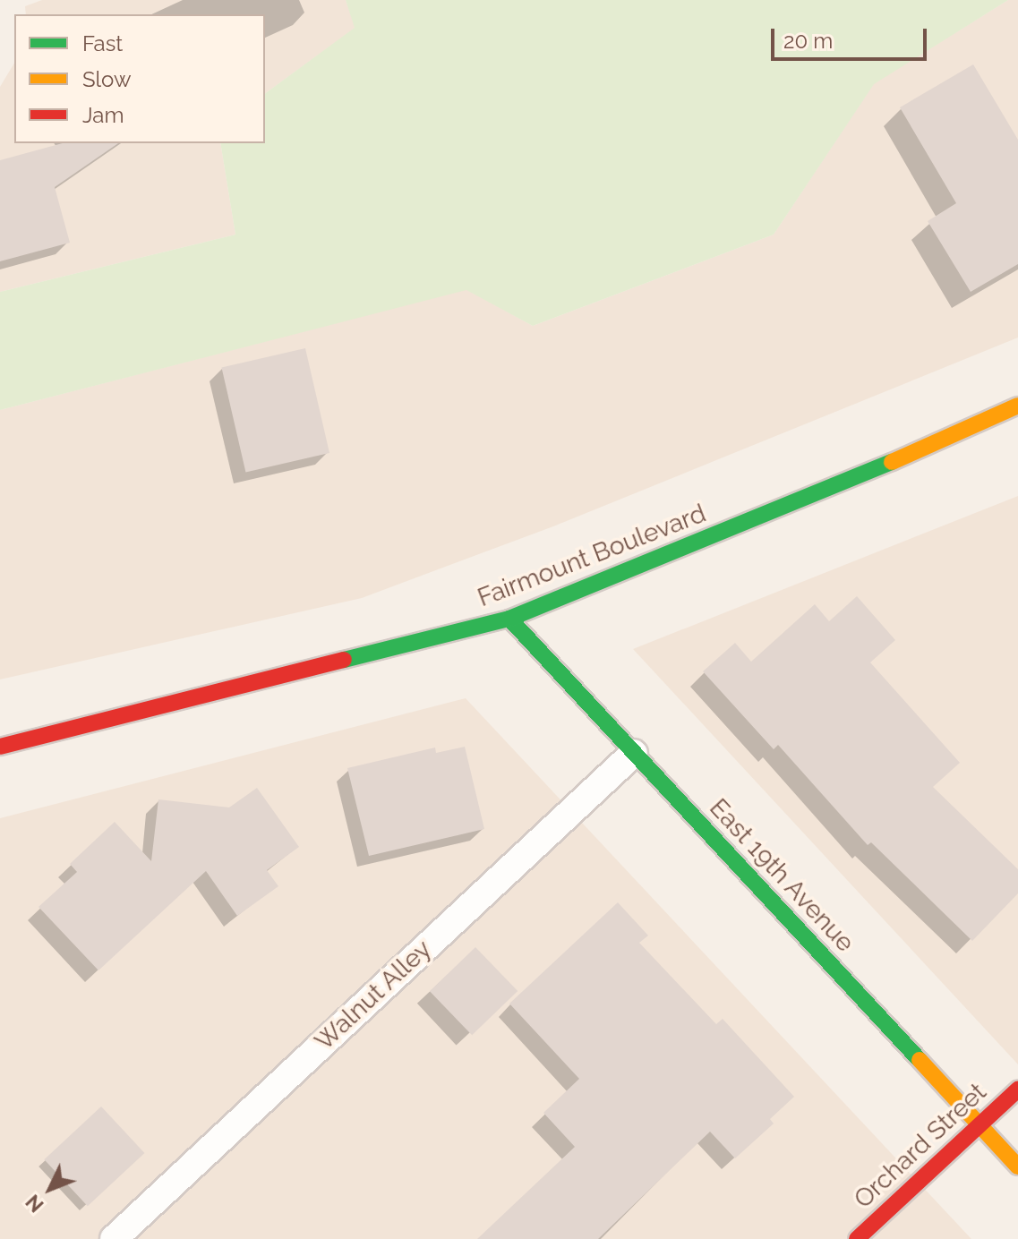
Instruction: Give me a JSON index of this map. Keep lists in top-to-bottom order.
{
  "streets": {
    "street": ["Fairmount Boulevard", "East 19th Avenue", "Orchard Street"],
    "lane": ["Walnut Alley"]
  },
  "crossings": [
    ["Fairmount Boulevard", "East 19th Avenue"],
    ["East 19th Avenue", "Walnut Alley"],
    ["East 19th Avenue", "Orchard Street"]
  ],
  "legend": ["Fast", "Slow", "Jam"],
  "scale_bar": "20 m",
  "north": "bottom left"
}
